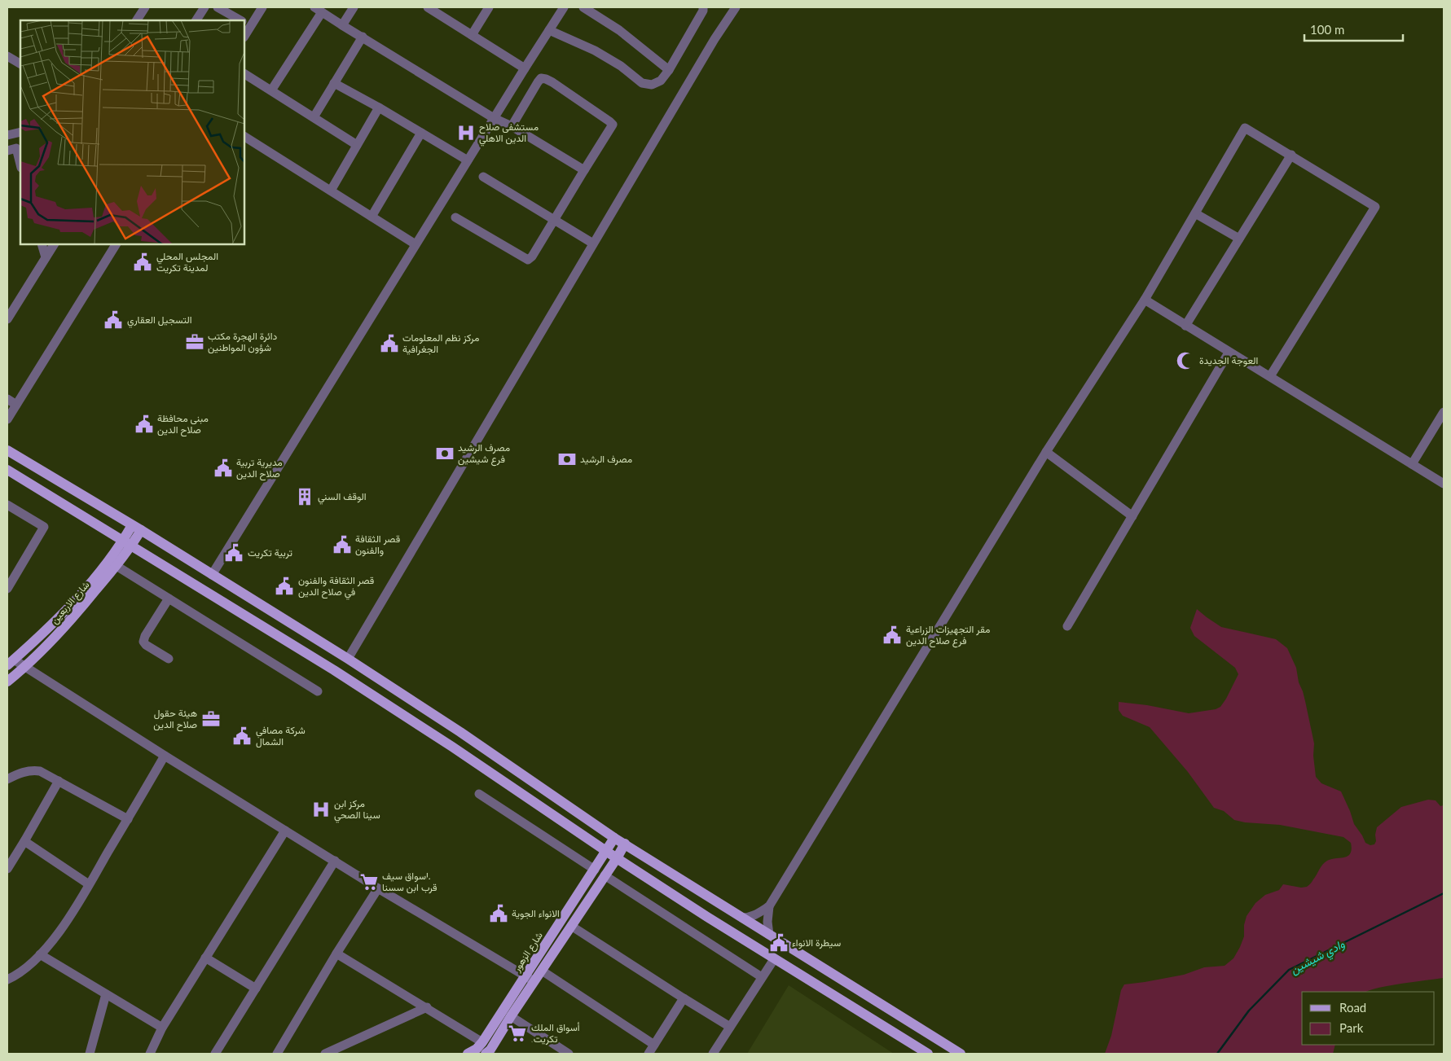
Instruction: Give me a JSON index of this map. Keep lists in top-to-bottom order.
{
  "streets": {
    "main road": ["شارع الاربعين", "شارع الزهور"]
  },
  "water": ["وادي شيشين"],
  "places": {
    "hospital": ["مستشفى صلاح الدين الاهلي", "مركز ابن سينا الصحي"],
    "public building": [
      "المجلس المحلي لمدينة تكريت",
      "التسجيل العقاري",
      "مركز نظم المعلومات الجغرافية",
      "مبنى محافظة صلاح الدين",
      "مديرية تربية صلاح الدين",
      "قصر الثقافة والفنون",
      "تربية تكريت",
      "قصر الثقافة والفنون في صلاح الدين",
      "مقر التجهيزات الزراعية فرع صلاح الدين",
      "شركة مصافي الشمال",
      "الانواء الجوية",
      "سيطرة الانواء"
    ],
    "office": ["دائرة الهجرة مكتب شؤون المواطنين", "هيئة حقول صلاح الدين"],
    "mosque": ["العوجة الجديدة"],
    "bank": ["مصرف الرشيد فرع شيشين", "مصرف الرشيد"],
    "building": ["الوقف السني"],
    "supermarket": ["اسواق سيف. قرب ابن سسنا", "أسواق الملك .تكريت"]
  },
  "legend": ["Road", "Park"],
  "scale_bar": "100 m"
}
